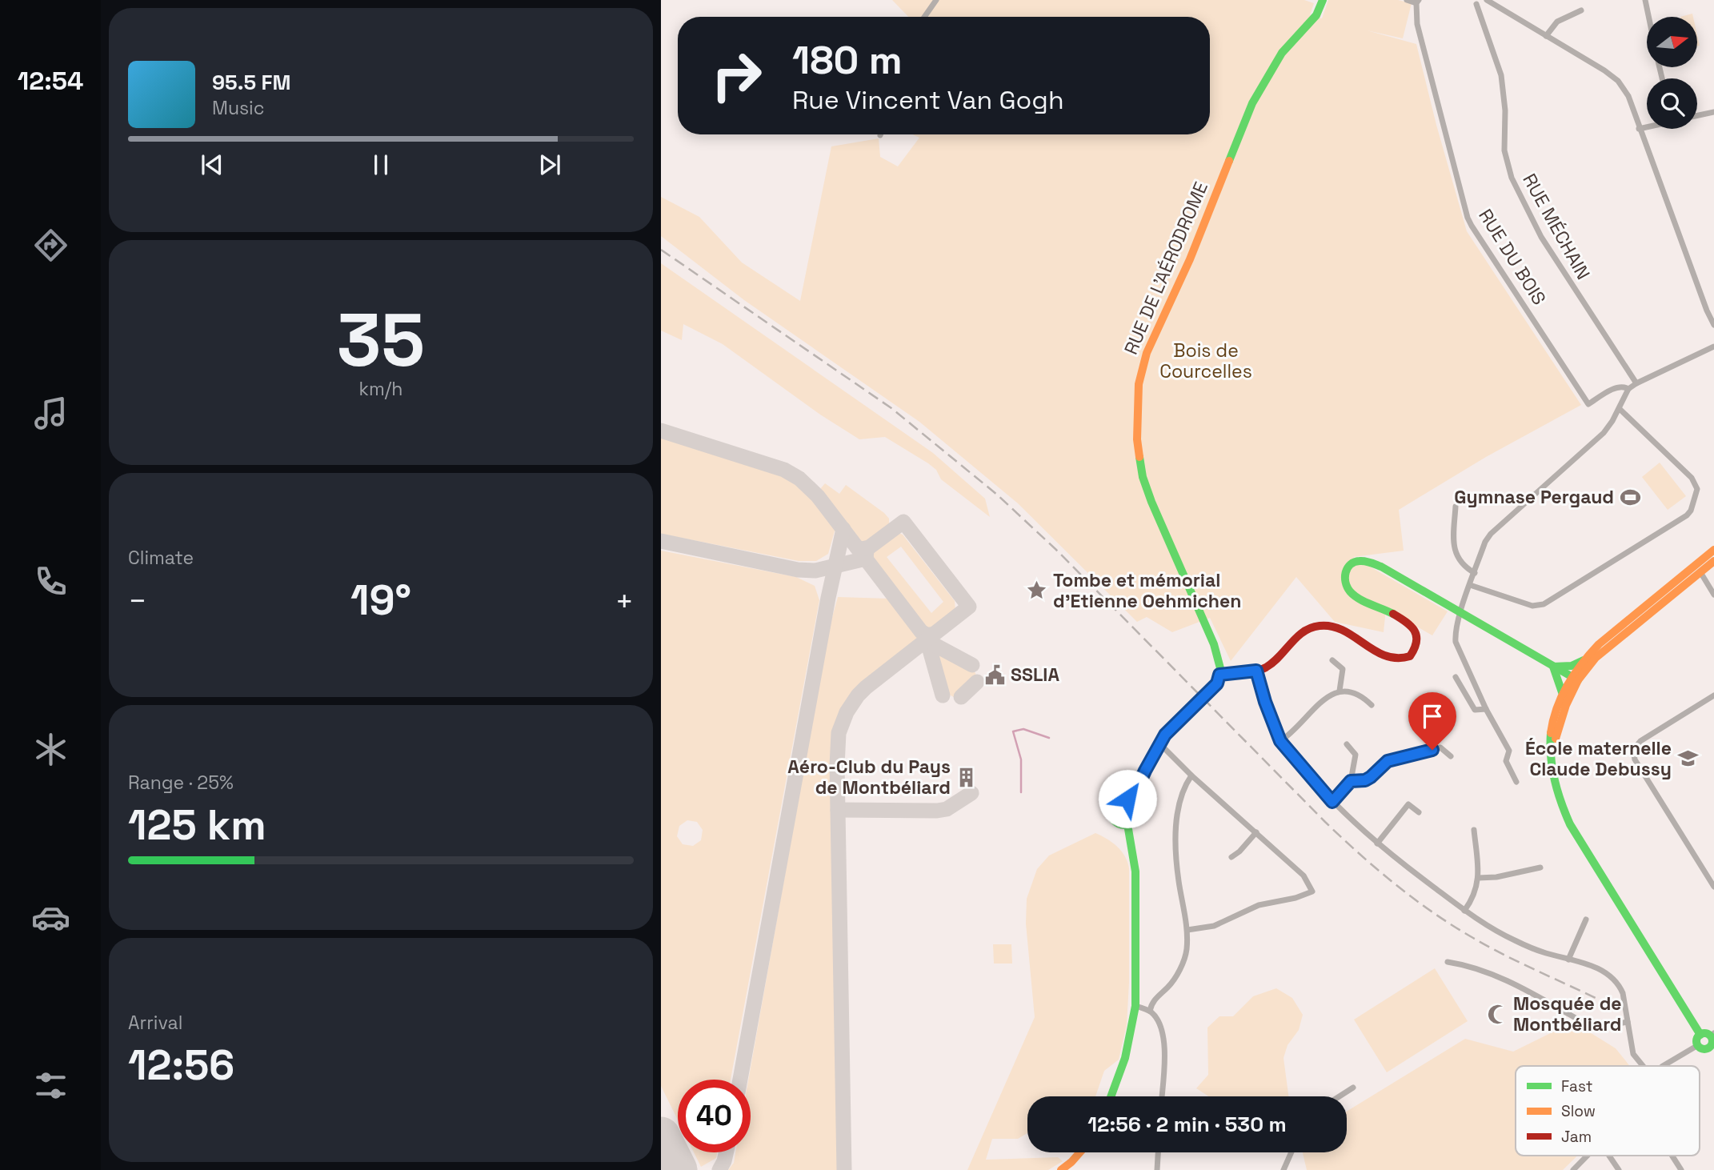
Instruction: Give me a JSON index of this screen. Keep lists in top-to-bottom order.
{
  "streets": {
    "street": ["RUE MÉCHAIN", "RUE DU BOIS", "RUE DE L'AÉRODROME"]
  },
  "parks": ["Bois de Courcelles"],
  "places": {
    "sports": ["Gymnase Pergaud"],
    "place": ["Tombe et mémorial d'Etienne Oehmichen"],
    "public building": ["SSLIA"],
    "school or university": ["École maternelle Claude Debussy"],
    "building": ["Aéro-Club du Pays de Montbéliard"],
    "mosque": ["Mosquée de Montbéliard"]
  },
  "legend": ["Fast", "Slow", "Jam"],
  "north": "right",
  "page": {
    "tabs": "12:54",
    "turn": ["180 m", "Rue Vincent Van Gogh"],
    "song": ["95.5 FM", "Music"],
    "tile": [
      ["35", "km/h"],
      "Climate",
      ["Range · 25%", "125 km"],
      ["Arrival", "12:56"]
    ],
    "heat": ["−", "19°", "+"],
    "limit": "40",
    "trip": "12:56 · 2 min · 530 m"
  }
}
